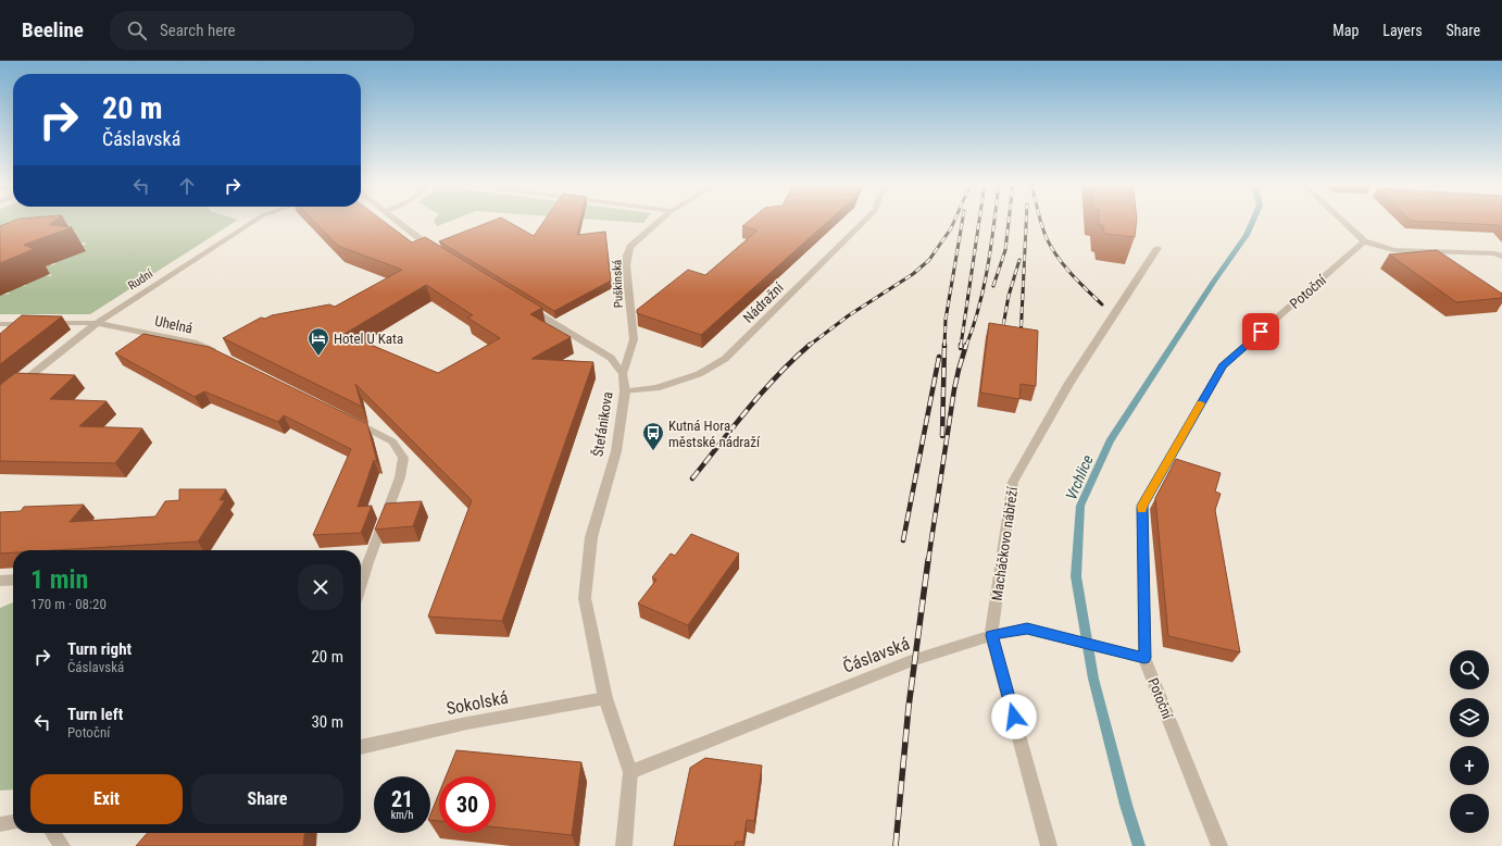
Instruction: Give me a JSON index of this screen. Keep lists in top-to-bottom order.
{
  "streets": {
    "street": [
      "Rudní",
      "Puškinská",
      "Potoční",
      "Nádražní",
      "Uhelná",
      "Štefánikova",
      "Macháčkovo nábřeží",
      "Čáslavská",
      "Sokolská"
    ]
  },
  "crossings": [
    ["Rudní", "Uhelná"],
    ["Puškinská", "Štefánikova"],
    ["Potoční", "Čáslavská"],
    ["Nádražní", "Štefánikova"],
    ["Štefánikova", "Sokolská"],
    ["Macháčkovo nábřeží", "Čáslavská"]
  ],
  "water": ["Vrchlice"],
  "places": {
    "hotel": ["Hotel U Kata"],
    "bus stop": ["Kutná Hora, městské nádraží"]
  },
  "page": {
    "header": "Beeline",
    "search": "Search here",
    "nav": ["Map", "Layers", "Share"],
    "turn": ["20 m", "Čáslavská"],
    "heading": ["1 min", "170 m · 08:20"],
    "list": [
      {
        "name": "Turn right",
        "note": "Čáslavská",
        "value": "20 m"
      },
      {
        "name": "Turn left",
        "note": "Potoční",
        "value": "30 m"
      }
    ],
    "map_buttons": ["+", "−"],
    "buttons": ["Exit", "Share"],
    "speed": "21 km/h",
    "limit": "30"
  }
}
